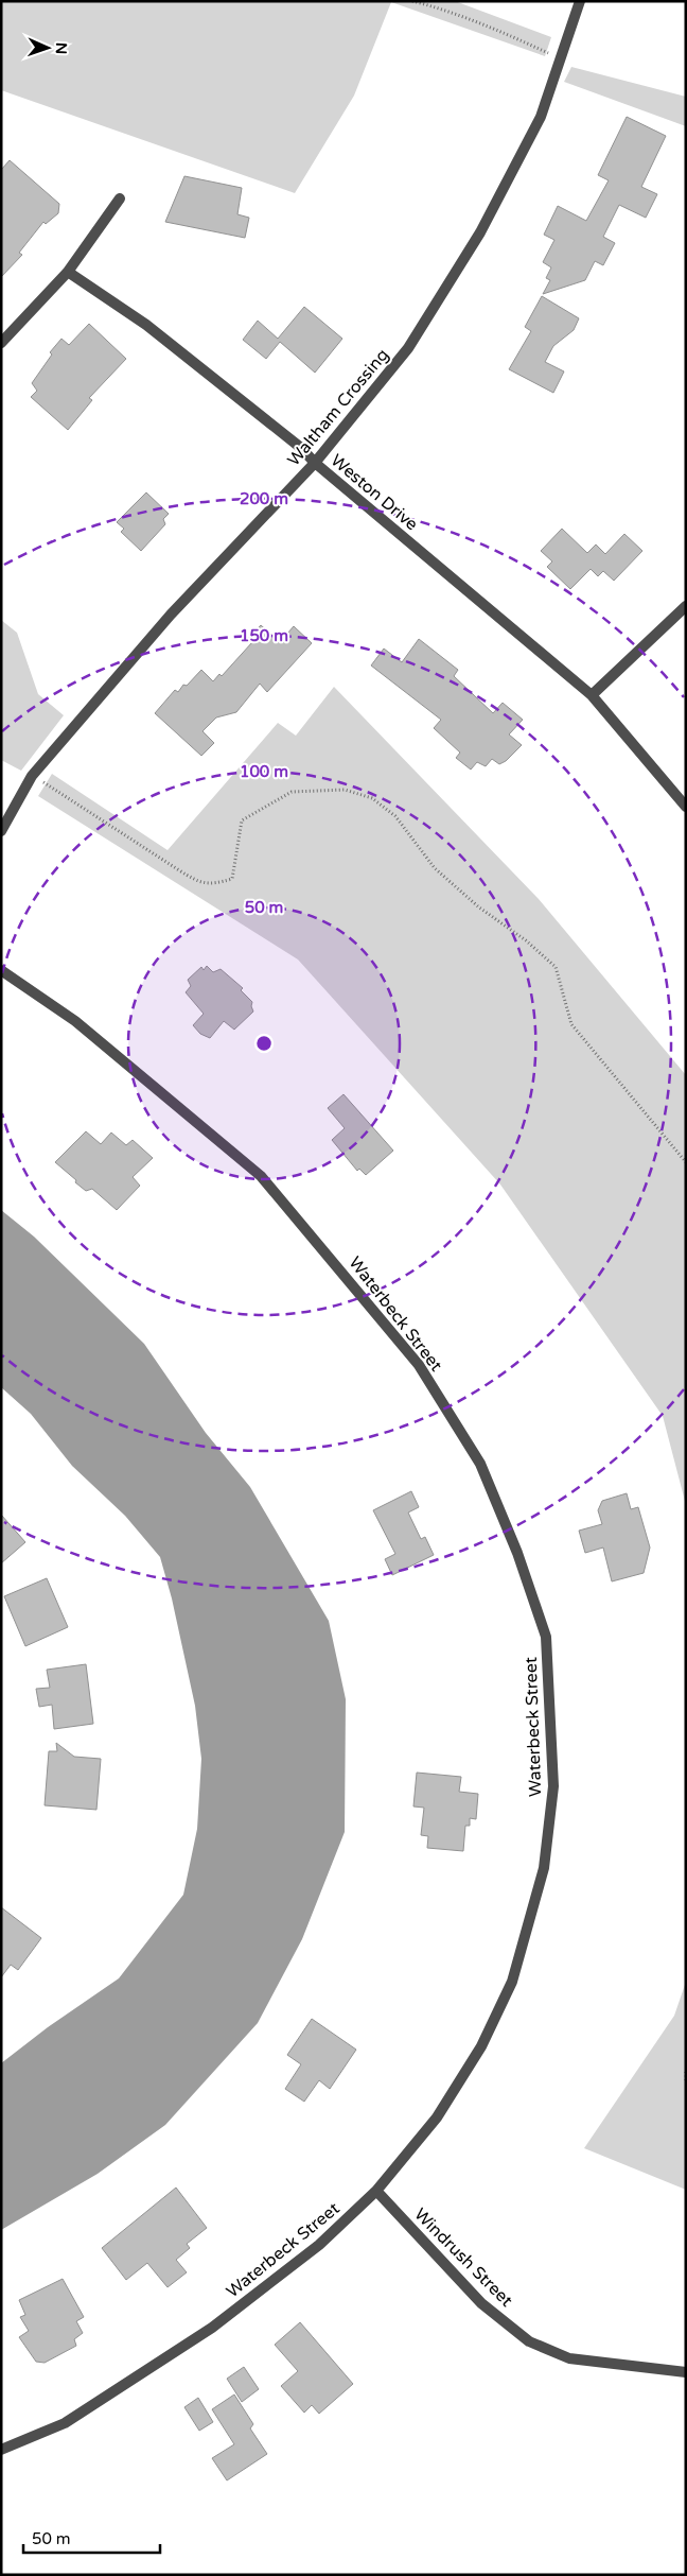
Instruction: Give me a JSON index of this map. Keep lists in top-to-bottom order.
{
  "streets": {
    "street": [
      "Waltham Crossing",
      "Weston Drive",
      "Waterbeck Street",
      "Windrush Street"
    ]
  },
  "crossings": [
    ["Waltham Crossing", "Weston Drive"],
    ["Waterbeck Street", "Windrush Street"]
  ],
  "scale_bar": "50 m",
  "north": "right",
  "rings": [
    "200 m",
    "150 m",
    "100 m",
    "50 m"
  ]
}
